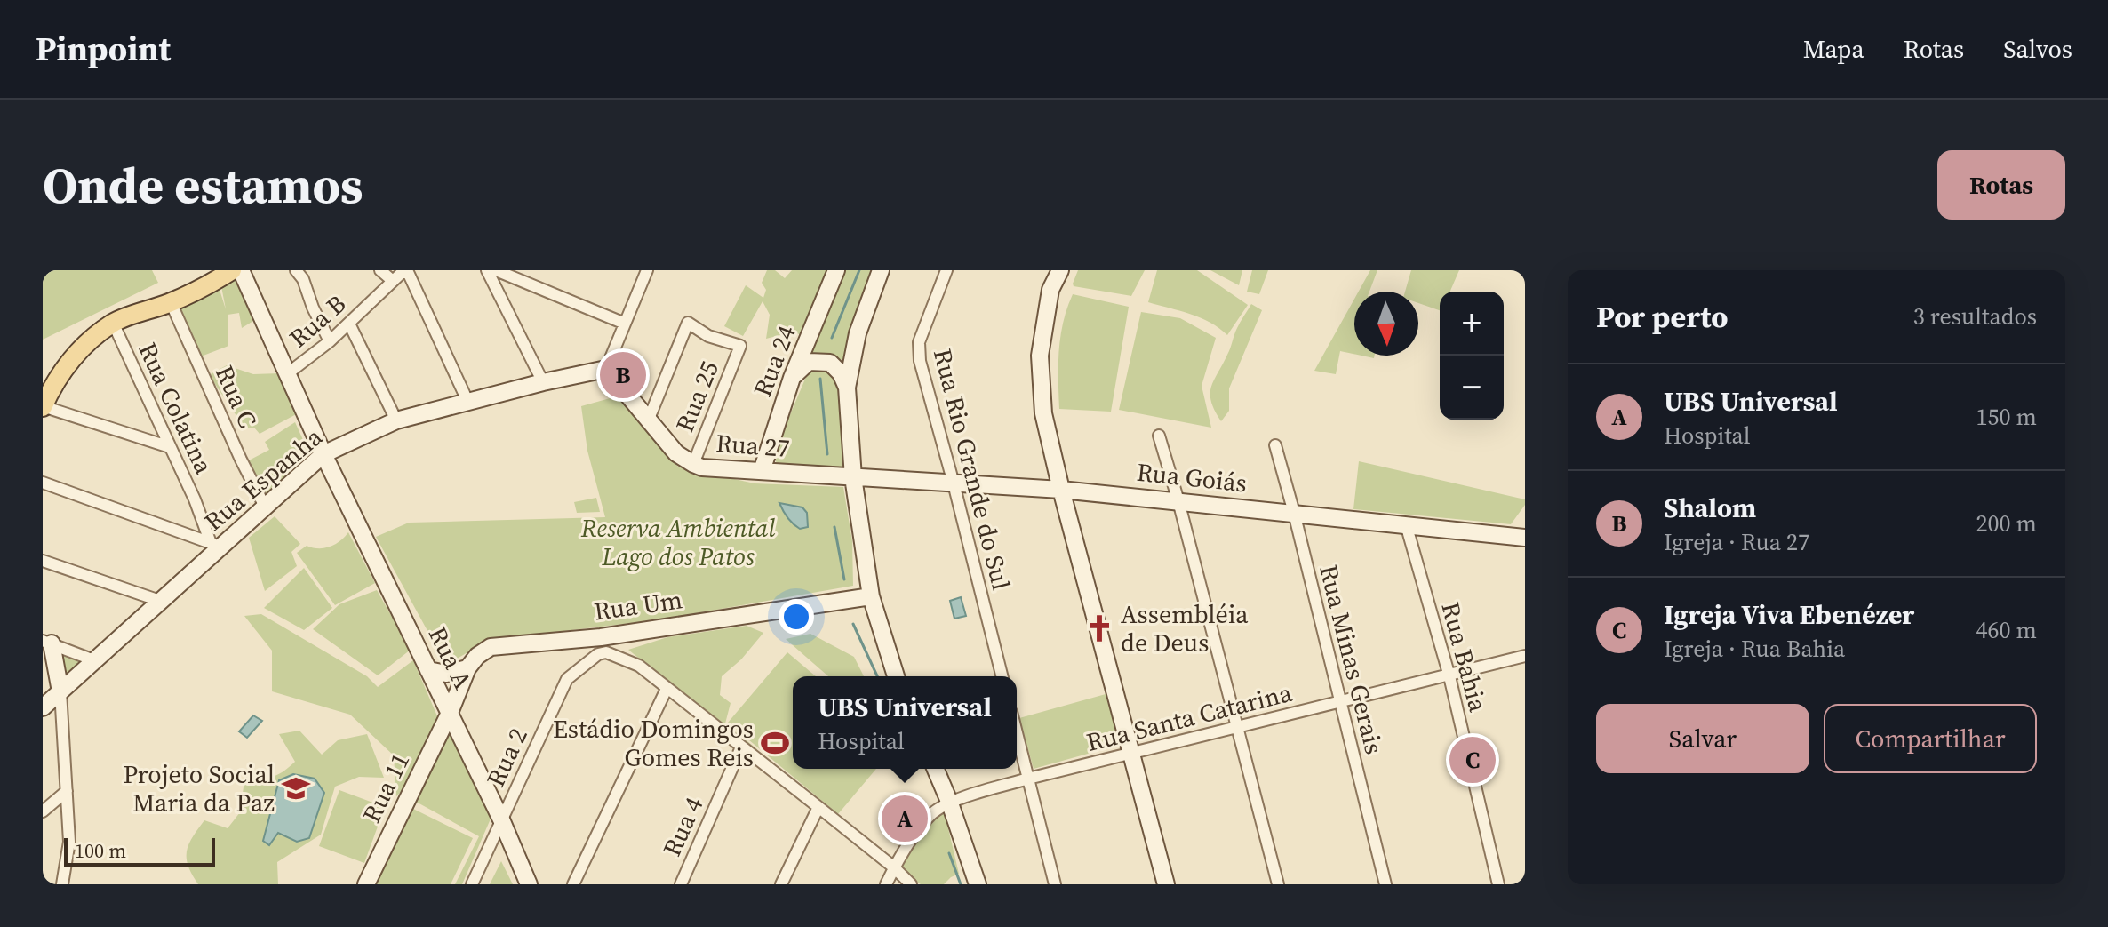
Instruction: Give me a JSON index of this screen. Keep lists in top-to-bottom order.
{
  "streets": {
    "street": [
      "Rua B",
      "Rua 24",
      "Rua C",
      "Rua 25",
      "Rua Colatina",
      "Rua 27",
      "Rua Rio Grande do Sul",
      "Rua Goiás",
      "Rua Espanha",
      "Rua Um",
      "Rua Bahia",
      "Rua A",
      "Rua Minas Gerais",
      "Rua Santa Catarina",
      "Rua 2",
      "Rua 11",
      "Rua 4"
    ]
  },
  "crossings": [
    ["Rua B", "Rua A"],
    ["Rua 24", "Rua 27"],
    ["Rua C", "Rua Espanha"],
    ["Rua 25", "Rua 27"],
    ["Rua Colatina", "Rua Espanha"],
    ["Rua 27", "Rua Goiás"],
    ["Rua 27", "Rua Espanha"],
    ["Rua Rio Grande do Sul", "Rua Goiás"],
    ["Rua Goiás", "Rua Bahia"],
    ["Rua Goiás", "Rua Minas Gerais"],
    ["Rua Espanha", "Rua A"],
    ["Rua Um", "Rua A"],
    ["Rua Um", "Rua 2"],
    ["Rua Um", "Rua 11"],
    ["Rua Bahia", "Rua Santa Catarina"],
    ["Rua A", "Rua 2"],
    ["Rua A", "Rua 11"],
    ["Rua Minas Gerais", "Rua Santa Catarina"]
  ],
  "parks": ["Reserva Ambiental Lago dos Patos"],
  "places": {
    "church": ["Assembléia de Deus"],
    "sports": ["Estádio Domingos Gomes Reis"],
    "school or university": ["Projeto Social Maria da Paz"]
  },
  "scale_bar": "100 m",
  "north": "bottom",
  "page": {
    "header": "Pinpoint",
    "nav": ["Mapa", "Rotas", "Salvos"],
    "buttons": [
      "Rotas",
      ["Salvar", "Compartilhar"]
    ],
    "title": "Onde estamos",
    "heading": ["Por perto", "3 resultados"],
    "map_buttons": ["+", "−"],
    "pins": ["B", "C", "A"],
    "list": [
      {
        "mark": "A",
        "name": "UBS Universal",
        "note": "Hospital",
        "value": "150 m"
      },
      {
        "mark": "B",
        "name": "Shalom",
        "note": "Igreja · Rua 27",
        "value": "200 m"
      },
      {
        "mark": "C",
        "name": "Igreja Viva Ebenézer",
        "note": "Igreja · Rua Bahia",
        "value": "460 m"
      }
    ],
    "popup": ["UBS Universal", "Hospital"],
    "scale": "100 m"
  }
}
